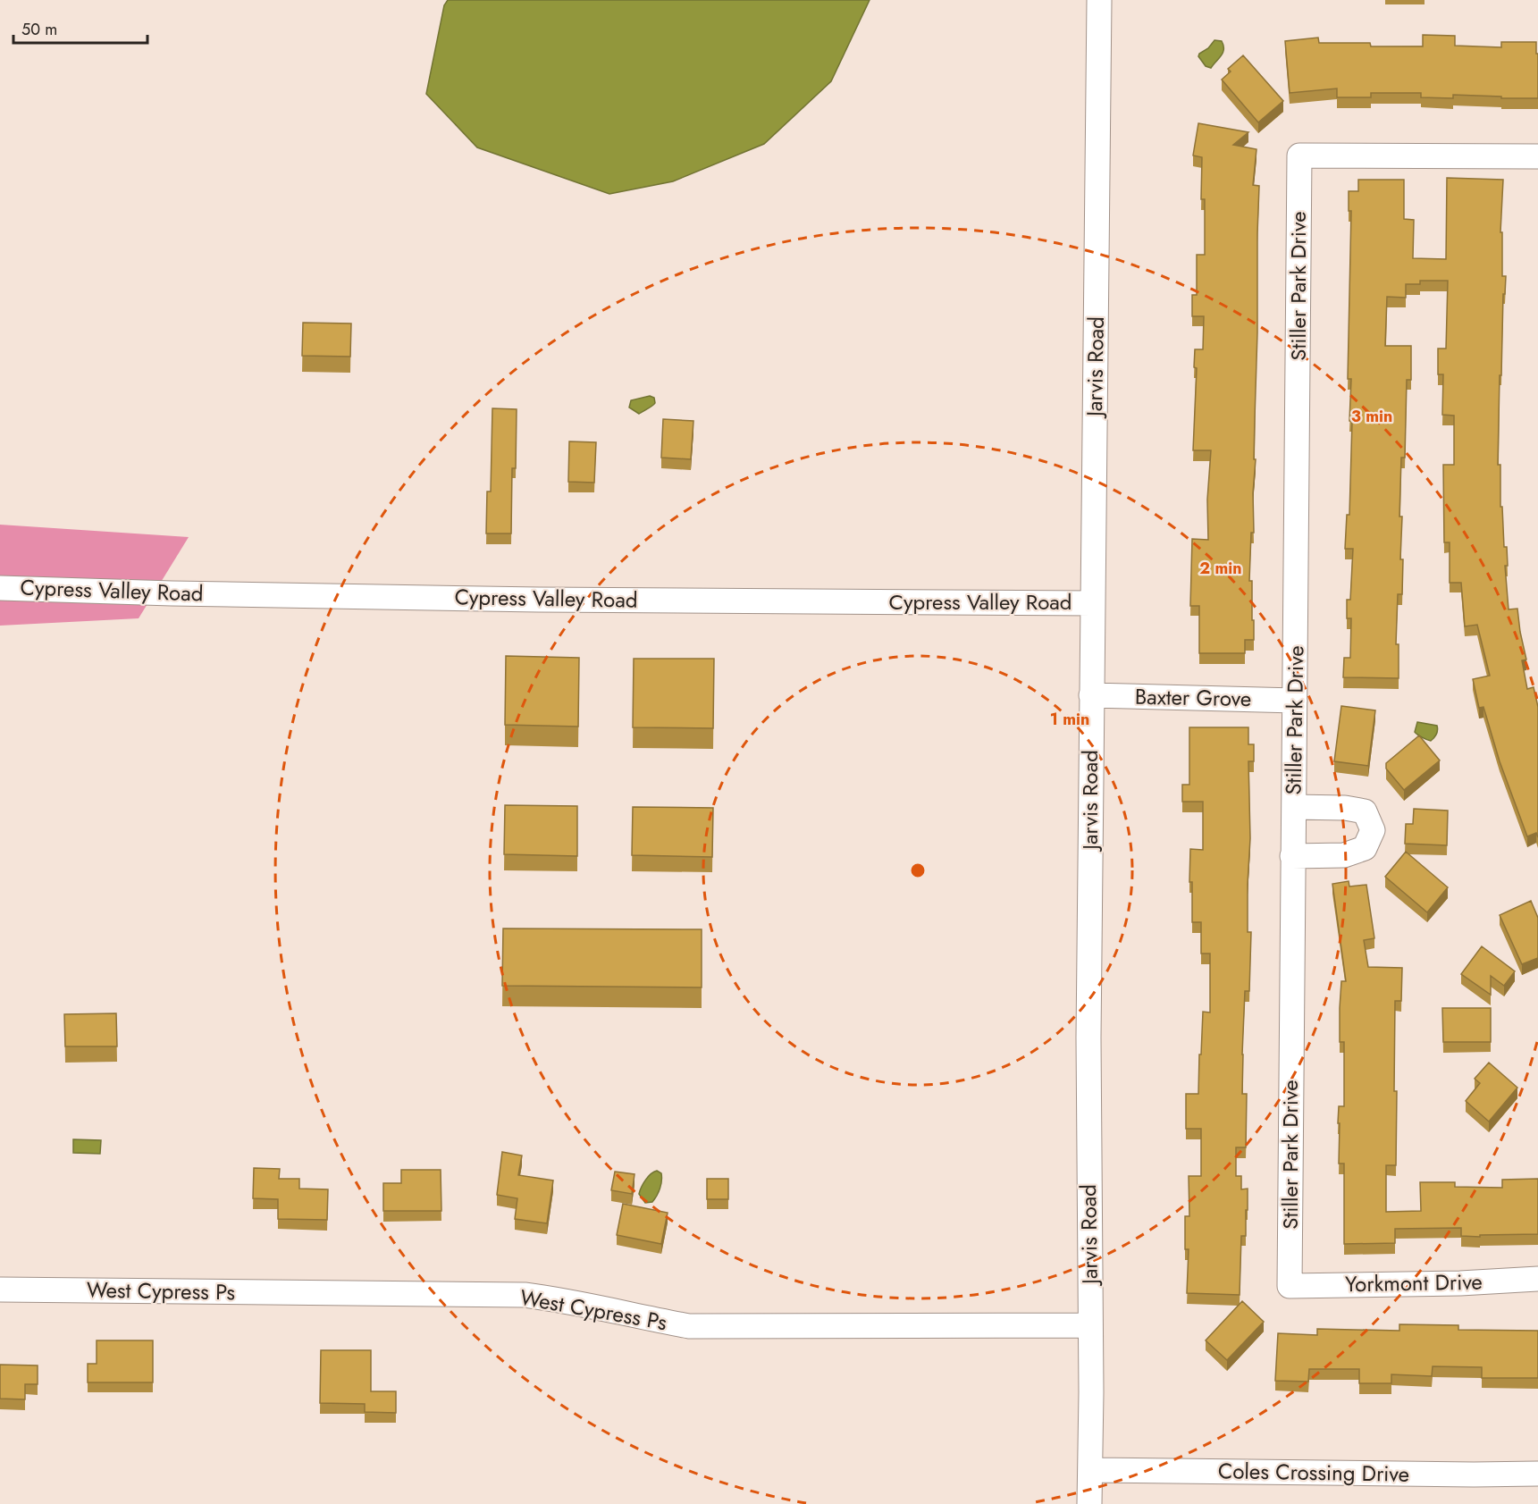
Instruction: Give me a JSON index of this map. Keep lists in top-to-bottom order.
{
  "streets": {
    "street": [
      "Stiller Park Drive",
      "Jarvis Road",
      "Cypress Valley Road",
      "Baxter Grove",
      "Yorkmont Drive",
      "West Cypress Ps",
      "Coles Crossing Drive"
    ]
  },
  "crossings": [
    ["Stiller Park Drive", "Baxter Grove"],
    ["Stiller Park Drive", "Yorkmont Drive"],
    ["Jarvis Road", "Cypress Valley Road"],
    ["Jarvis Road", "Baxter Grove"],
    ["Jarvis Road", "West Cypress Ps"],
    ["Jarvis Road", "Coles Crossing Drive"]
  ],
  "scale_bar": "50 m",
  "rings": ["3 min", "2 min", "1 min"]
}
